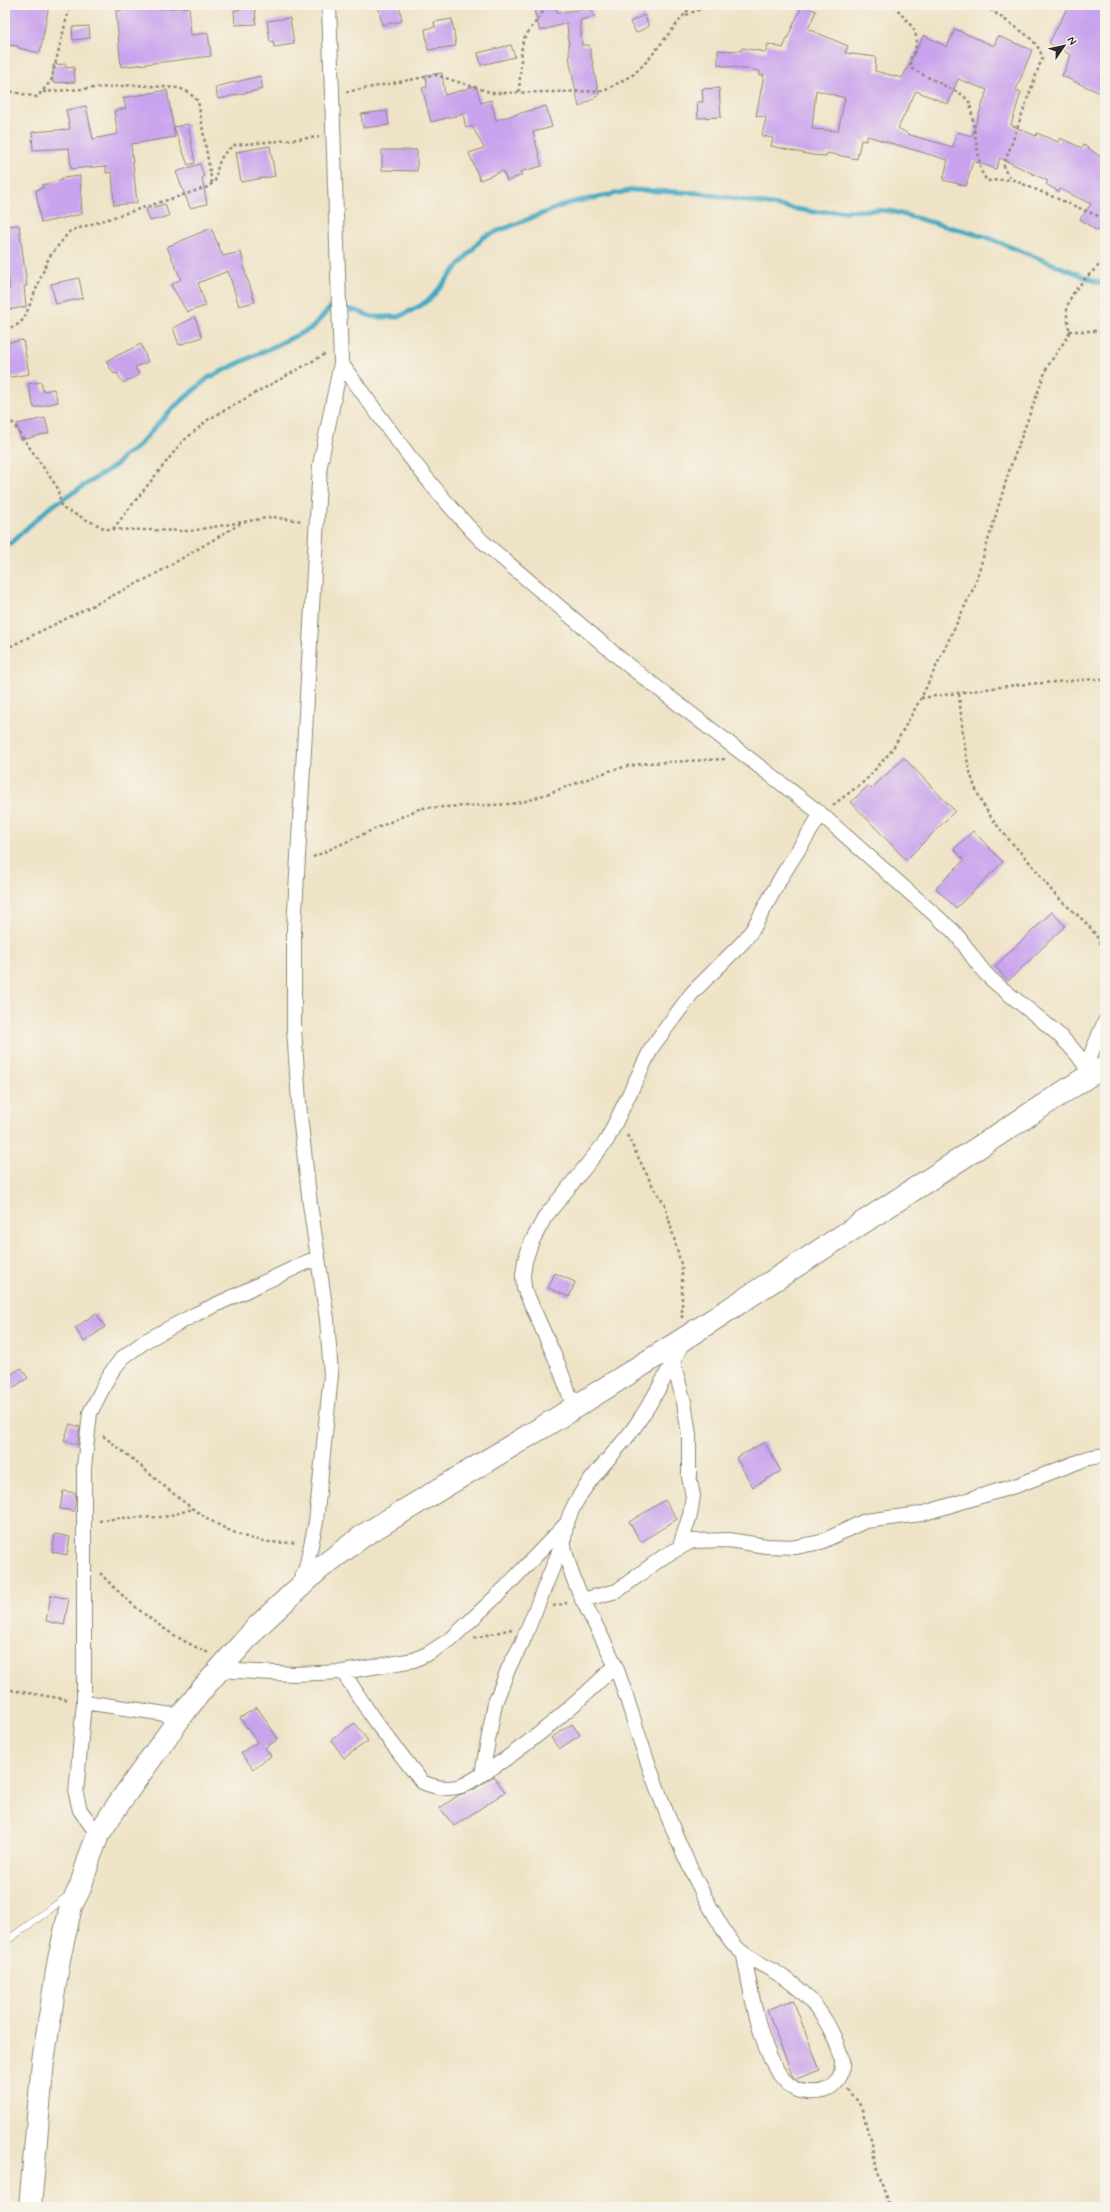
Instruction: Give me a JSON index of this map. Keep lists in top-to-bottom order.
{
  "north": "top right"
}
